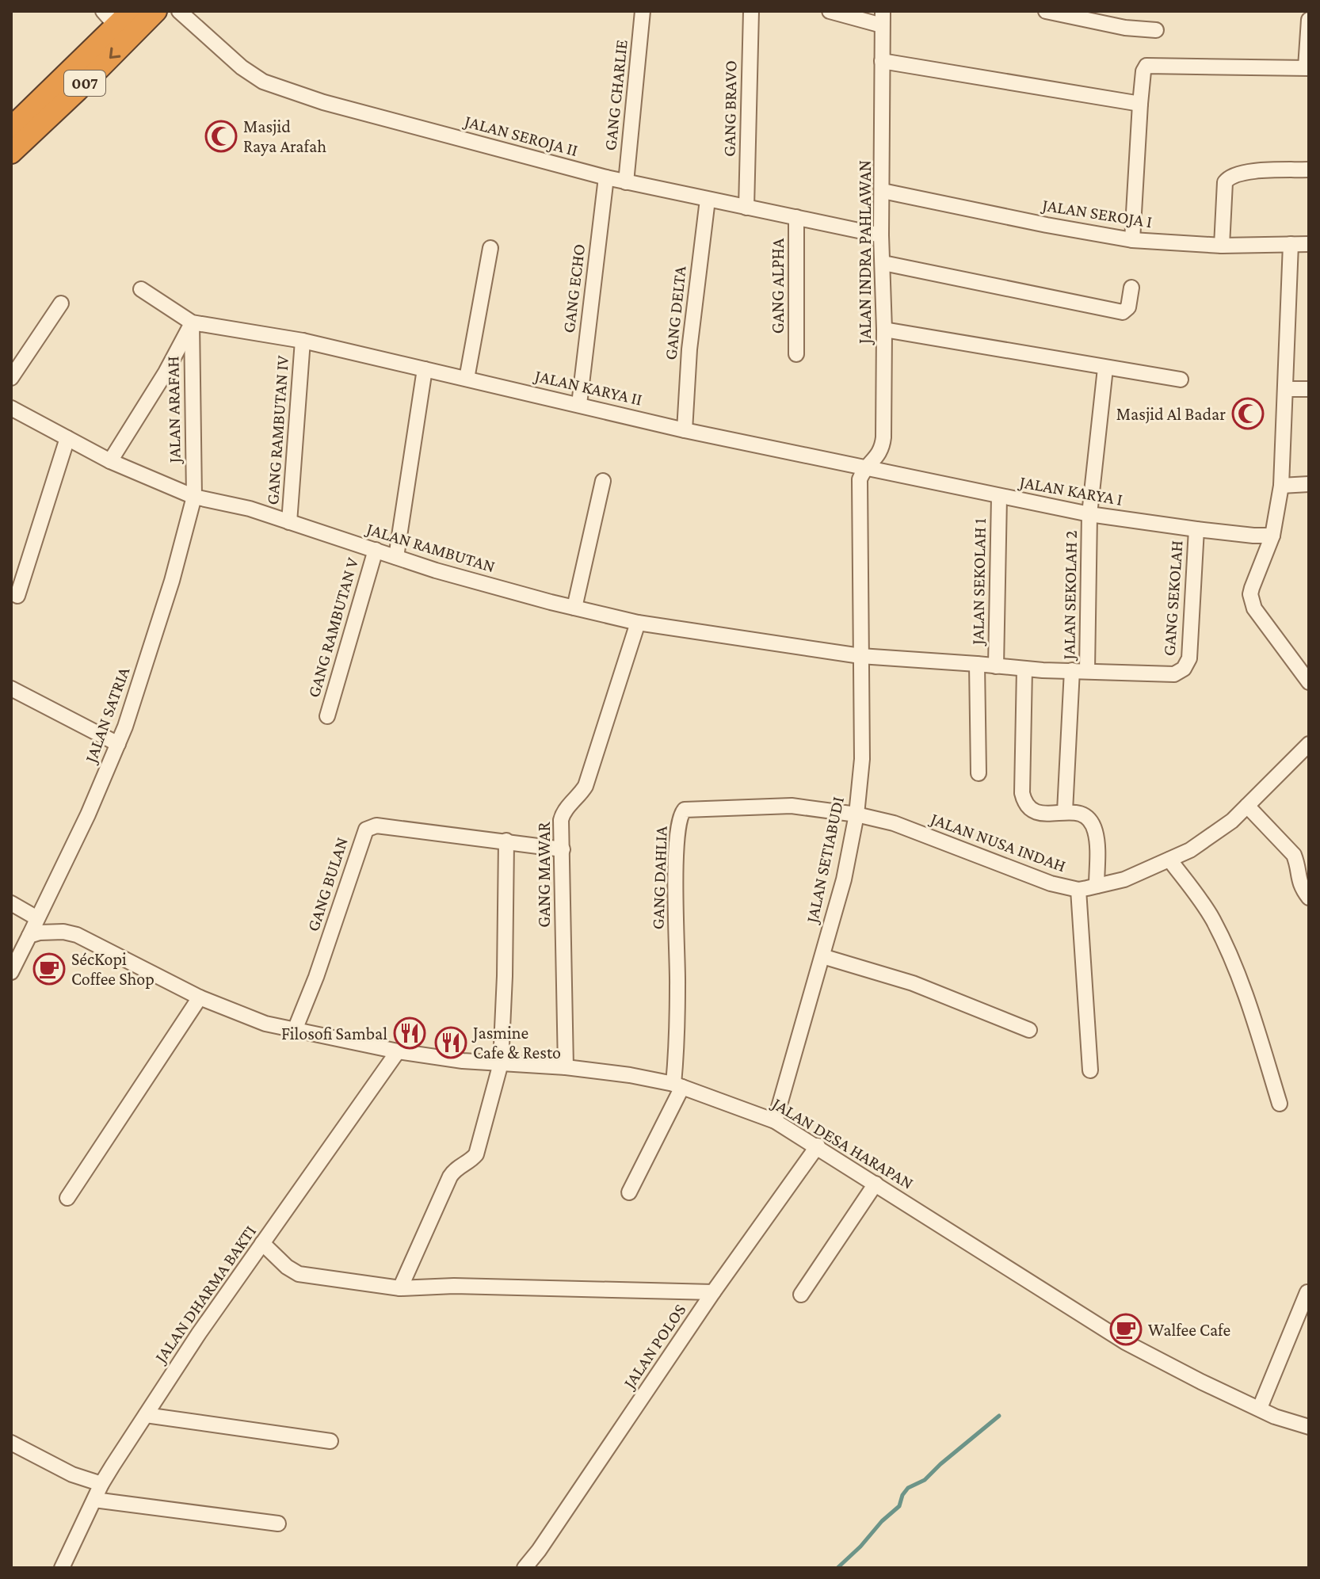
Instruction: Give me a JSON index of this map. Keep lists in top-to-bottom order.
{
  "streets": {
    "highway": ["007"],
    "street": [
      "GANG CHARLIE",
      "GANG BRAVO",
      "JALAN SEROJA II",
      "JALAN SEROJA I",
      "JALAN INDRA PAHLAWAN",
      "GANG ALPHA",
      "GANG ECHO",
      "GANG DELTA",
      "JALAN KARYA II",
      "JALAN ARAFAH",
      "GANG RAMBUTAN IV",
      "JALAN KARYA I",
      "JALAN RAMBUTAN",
      "JALAN SEKOLAH 1",
      "JALAN SEKOLAH 2",
      "GANG SEKOLAH",
      "GANG RAMBUTAN V",
      "JALAN SATRIA",
      "JALAN NUSA INDAH",
      "JALAN SETIABUDI",
      "GANG MAWAR",
      "GANG DAHLIA",
      "GANG BULAN",
      "JALAN DESA HARAPAN",
      "JALAN DHARMA BAKTI",
      "JALAN POLOS"
    ]
  },
  "crossings": [
    ["GANG CHARLIE", "JALAN SEROJA II"],
    ["GANG BRAVO", "JALAN SEROJA II"],
    ["JALAN SEROJA II", "JALAN INDRA PAHLAWAN"],
    ["JALAN SEROJA II", "GANG ALPHA"],
    ["JALAN SEROJA II", "GANG ECHO"],
    ["JALAN SEROJA II", "GANG DELTA"],
    ["JALAN SEROJA I", "JALAN INDRA PAHLAWAN"],
    ["JALAN INDRA PAHLAWAN", "JALAN KARYA II"],
    ["JALAN INDRA PAHLAWAN", "JALAN KARYA I"],
    ["JALAN INDRA PAHLAWAN", "JALAN SETIABUDI"],
    ["GANG ECHO", "JALAN KARYA II"],
    ["GANG DELTA", "JALAN KARYA II"],
    ["JALAN KARYA II", "JALAN ARAFAH"],
    ["JALAN KARYA II", "GANG RAMBUTAN IV"],
    ["JALAN KARYA II", "JALAN KARYA I"],
    ["JALAN ARAFAH", "JALAN RAMBUTAN"],
    ["JALAN ARAFAH", "JALAN SATRIA"],
    ["GANG RAMBUTAN IV", "JALAN RAMBUTAN"],
    ["JALAN KARYA I", "JALAN SEKOLAH 1"],
    ["JALAN KARYA I", "JALAN SEKOLAH 2"],
    ["JALAN KARYA I", "GANG SEKOLAH"],
    ["JALAN RAMBUTAN", "JALAN SEKOLAH 1"],
    ["JALAN RAMBUTAN", "JALAN SEKOLAH 2"],
    ["JALAN RAMBUTAN", "GANG SEKOLAH"],
    ["JALAN RAMBUTAN", "GANG RAMBUTAN V"],
    ["JALAN RAMBUTAN", "JALAN SATRIA"],
    ["JALAN RAMBUTAN", "JALAN SETIABUDI"],
    ["JALAN RAMBUTAN", "GANG MAWAR"],
    ["JALAN SATRIA", "JALAN DESA HARAPAN"],
    ["JALAN NUSA INDAH", "JALAN SETIABUDI"],
    ["JALAN NUSA INDAH", "GANG DAHLIA"],
    ["JALAN SETIABUDI", "GANG DAHLIA"],
    ["JALAN SETIABUDI", "JALAN DESA HARAPAN"],
    ["GANG MAWAR", "GANG BULAN"],
    ["GANG MAWAR", "JALAN DESA HARAPAN"],
    ["GANG DAHLIA", "JALAN DESA HARAPAN"],
    ["GANG BULAN", "JALAN DESA HARAPAN"],
    ["JALAN DESA HARAPAN", "JALAN DHARMA BAKTI"],
    ["JALAN DESA HARAPAN", "JALAN POLOS"]
  ],
  "places": {
    "mosque": ["Masjid Raya Arafah", "Masjid Al Badar"],
    "cafe": ["SécKopi Coffee Shop", "Walfee Cafe"],
    "restaurant": ["Filosofi Sambal", "Jasmine Cafe & Resto"]
  }
}
